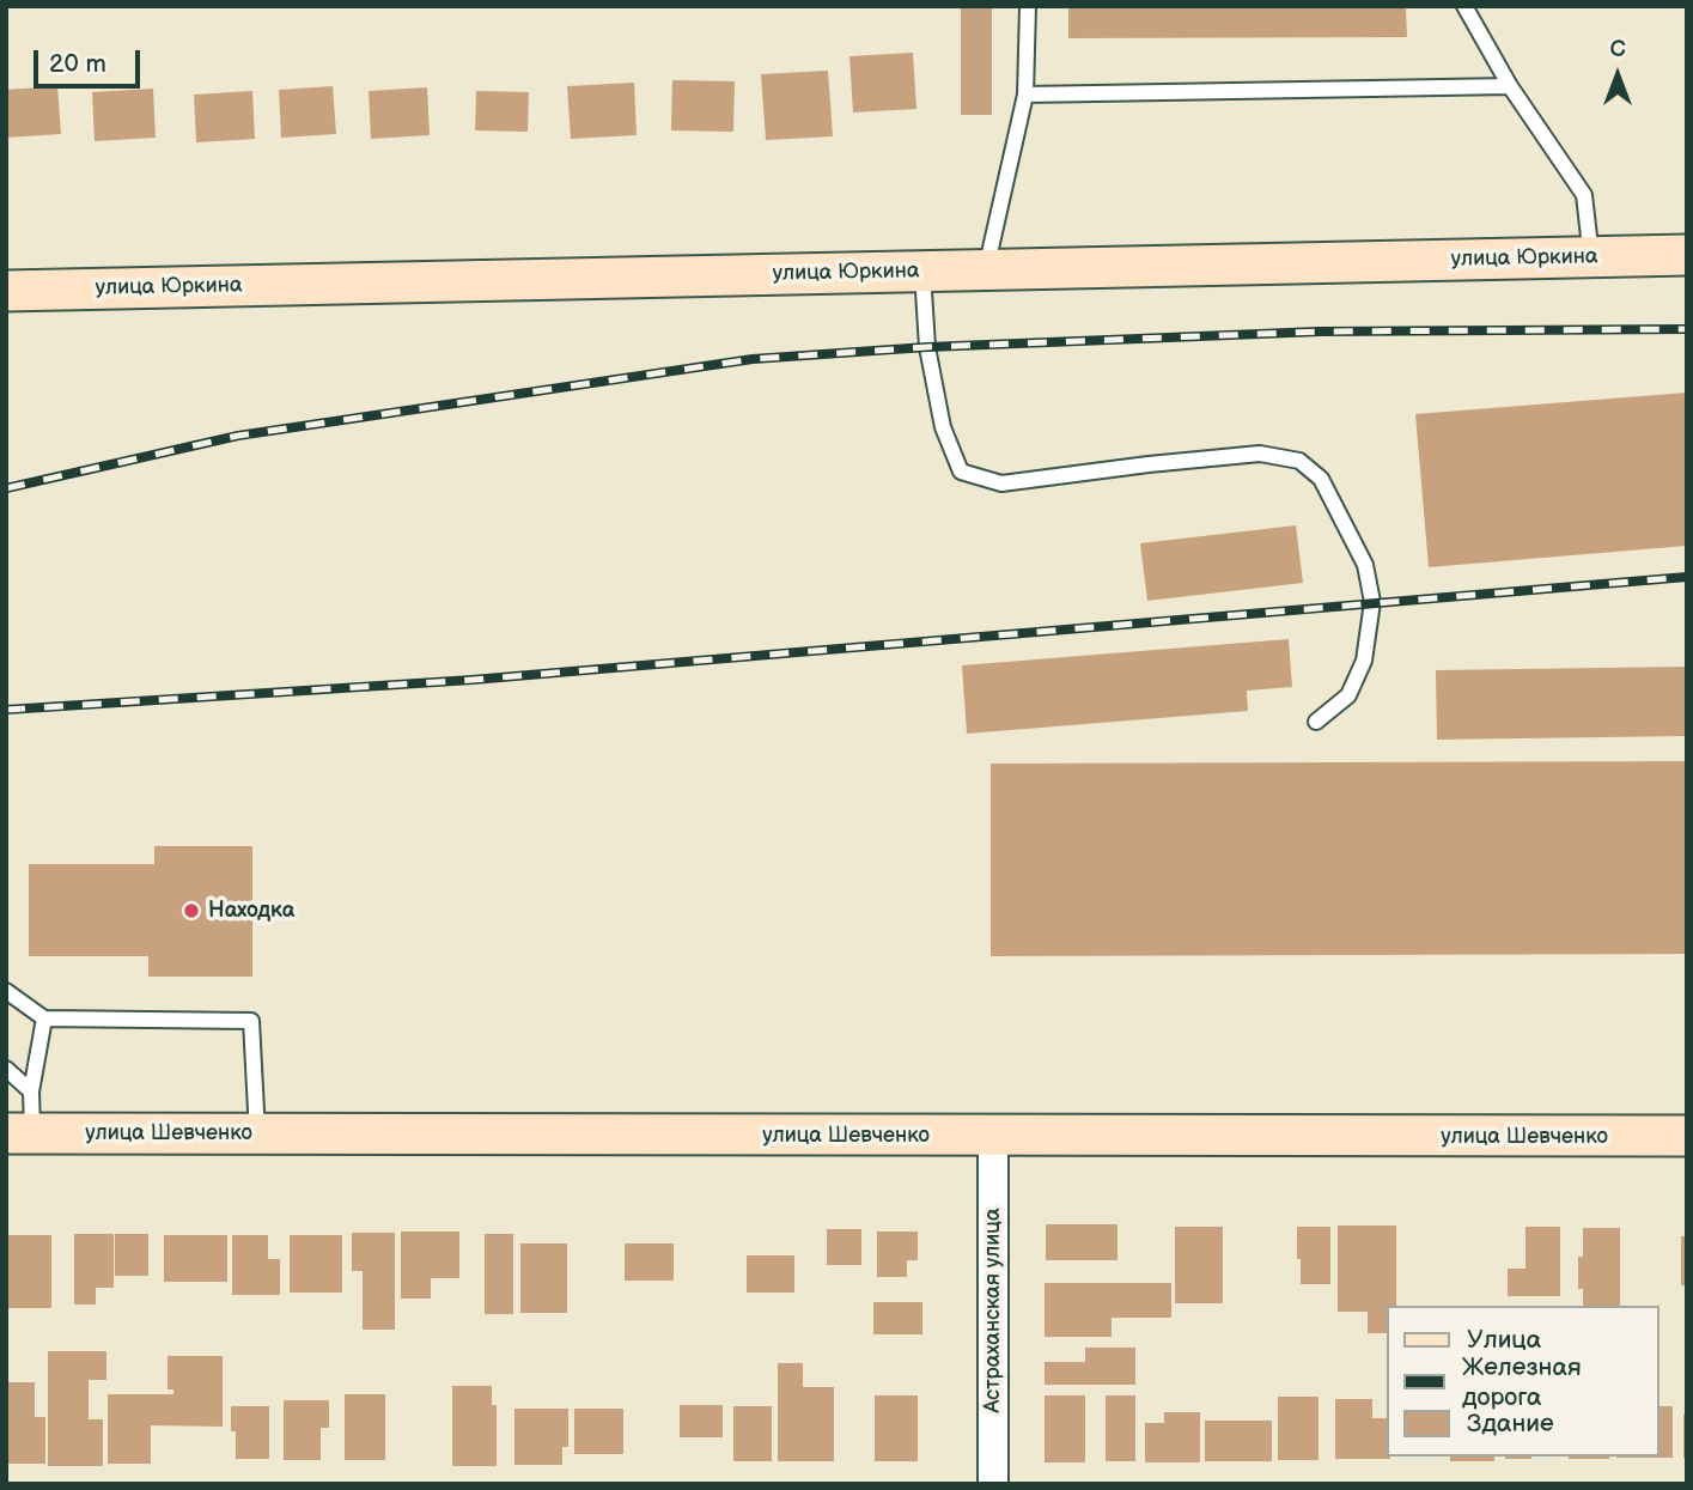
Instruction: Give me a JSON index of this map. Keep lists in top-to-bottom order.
{
  "streets": {
    "main road": ["улица Юркина", "улица Шевченко"],
    "street": ["Астраханская улица"]
  },
  "crossings": [
    ["улица Шевченко", "Астраханская улица"]
  ],
  "places": ["Находка"],
  "legend": ["Улица", "Железная дорога", "Здание"],
  "scale_bar": "20 m",
  "north": "top"
}
